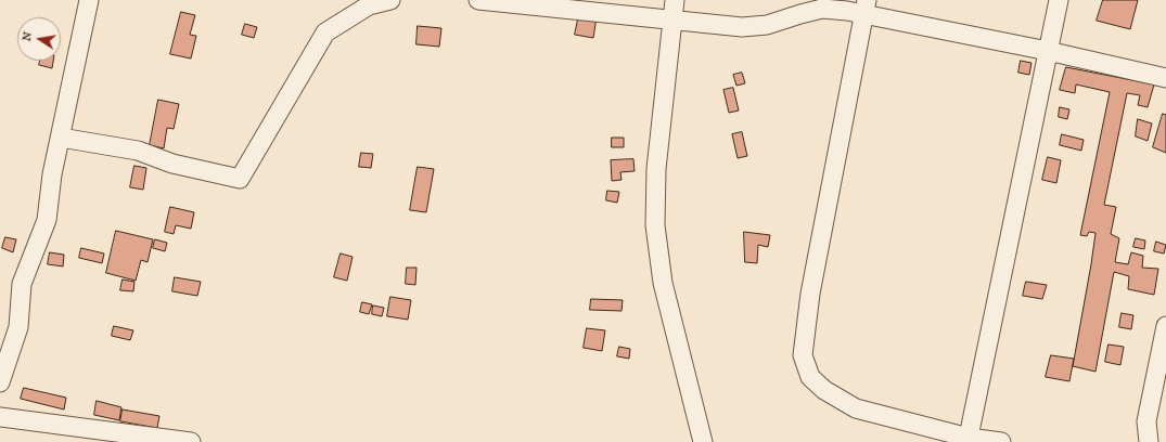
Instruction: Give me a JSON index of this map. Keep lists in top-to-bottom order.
{
  "north": "left"
}
